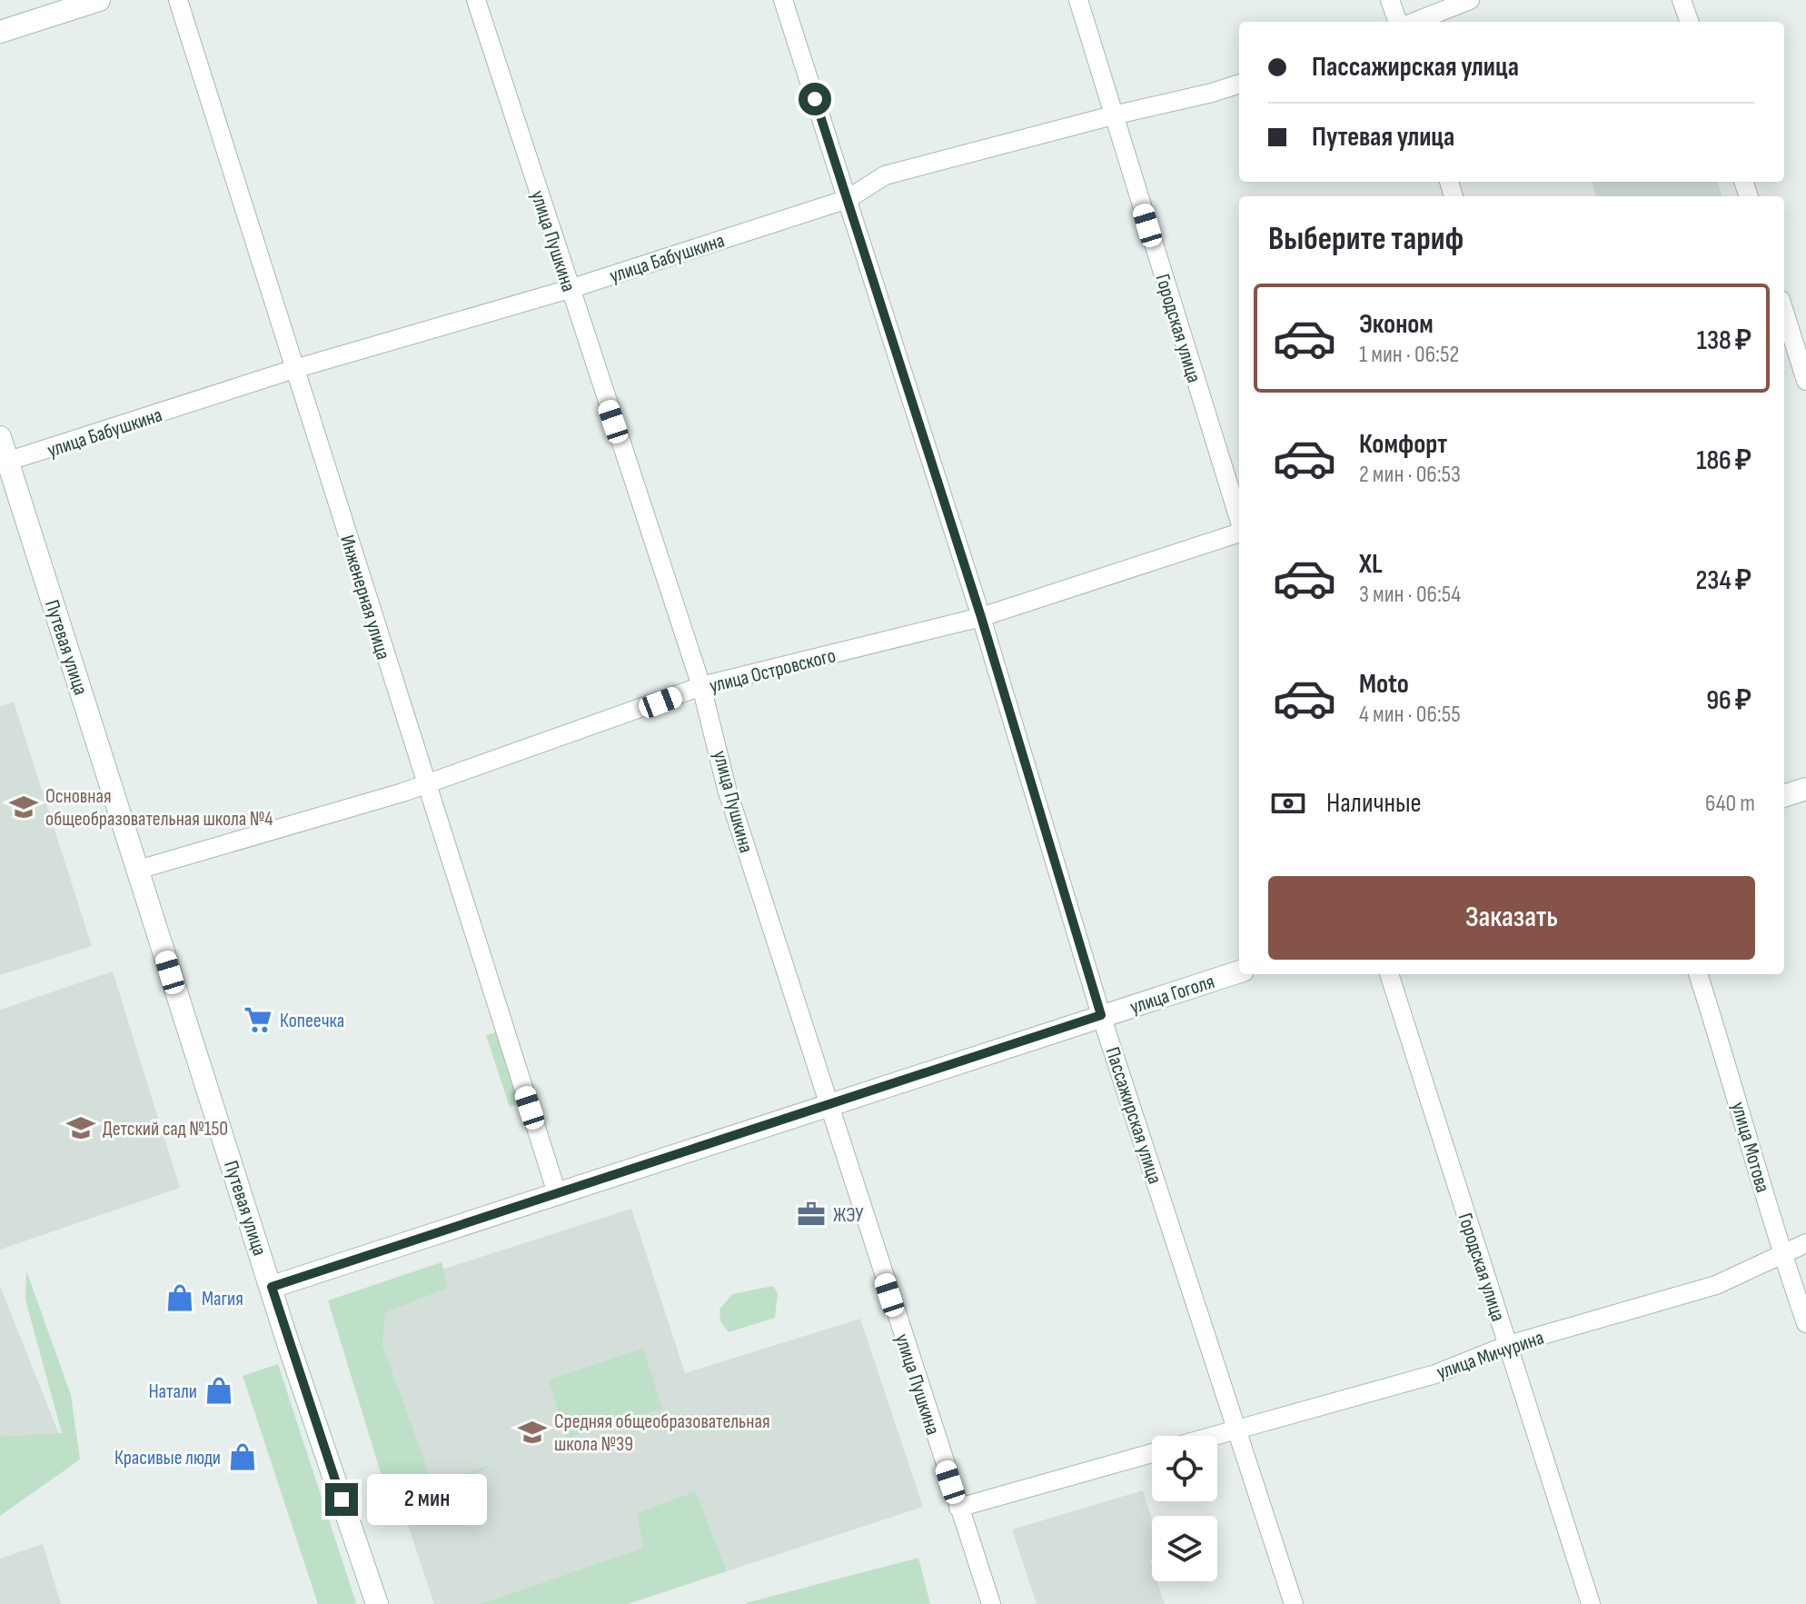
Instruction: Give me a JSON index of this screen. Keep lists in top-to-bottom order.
{
  "streets": {
    "street": [
      "улица Пушкина",
      "улица Бабушкина",
      "Городская улица",
      "Инженерная улица",
      "Путевая улица",
      "улица Островского",
      "улица Гоголя",
      "Пассажирская улица",
      "улица Мотова",
      "улица Мичурина"
    ]
  },
  "crossings": [
    ["улица Пушкина", "улица Бабушкина"],
    ["улица Пушкина", "улица Островского"],
    ["улица Пушкина", "улица Гоголя"],
    ["улица Пушкина", "улица Мичурина"],
    ["улица Бабушкина", "Городская улица"],
    ["улица Бабушкина", "Инженерная улица"],
    ["улица Бабушкина", "Путевая улица"],
    ["улица Бабушкина", "Пассажирская улица"],
    ["Городская улица", "улица Мичурина"],
    ["Инженерная улица", "улица Островского"],
    ["Инженерная улица", "улица Гоголя"],
    ["Путевая улица", "улица Островского"],
    ["Путевая улица", "улица Гоголя"],
    ["улица Островского", "Пассажирская улица"],
    ["улица Гоголя", "Пассажирская улица"],
    ["Пассажирская улица", "улица Мичурина"],
    ["улица Мотова", "улица Мичурина"]
  ],
  "places": {
    "school or university": ["Основная общеобразовательная школа №4", "Детский сад №150", "Средняя общеобразовательная школа №39"],
    "supermarket": ["Копеечка"],
    "office": ["ЖЭУ"],
    "shop": ["Магия", "Натали", "Красивые люди"]
  },
  "page": {
    "banner": ["Пассажирская улица", "Путевая улица"],
    "heading": "Выберите тариф",
    "list": [
      {
        "name": "Эконом",
        "note": "1 мин · 06:52",
        "value": "138 ₽"
      },
      {
        "name": "Комфорт",
        "note": "2 мин · 06:53",
        "value": "186 ₽"
      },
      {
        "name": "XL",
        "note": "3 мин · 06:54",
        "value": "234 ₽"
      },
      {
        "name": "Moto",
        "note": "4 мин · 06:55",
        "value": "96 ₽"
      }
    ],
    "pay": ["Наличные", "640 m"],
    "buttons": "Заказать",
    "bubble": "2 мин"
  }
}
